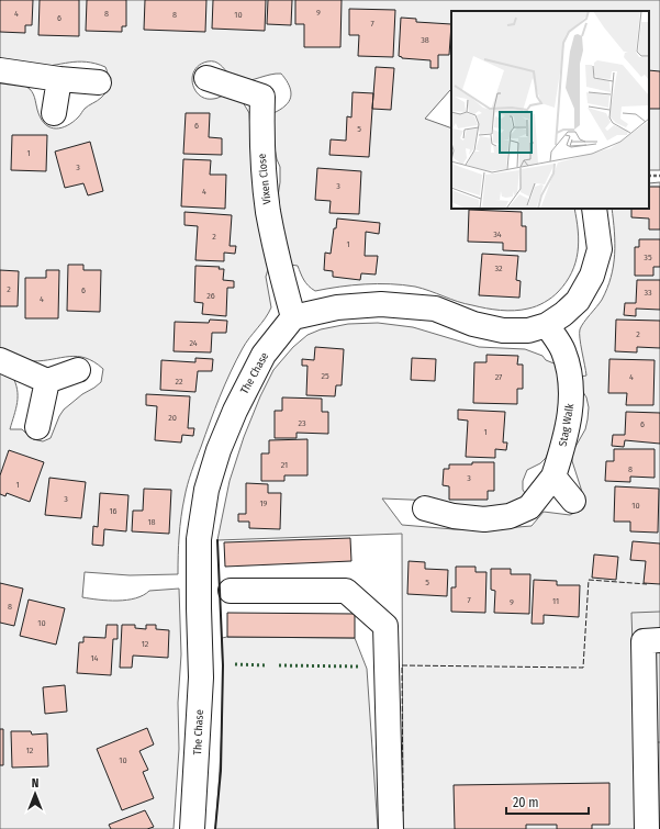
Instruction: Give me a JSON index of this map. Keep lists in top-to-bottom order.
{
  "streets": {
    "street": ["Vixen Close", "The Chase", "Stag Walk"]
  },
  "crossings": [
    ["Vixen Close", "The Chase"]
  ],
  "house_numbers": [
    "9",
    "4",
    "8",
    "8",
    "10",
    "6",
    "7",
    "38",
    "6",
    "5",
    "1",
    "3",
    "3",
    "4",
    "34",
    "2",
    "1",
    "35",
    "32",
    "2",
    "6",
    "33",
    "26",
    "4",
    "2",
    "24",
    "25",
    "27",
    "4",
    "22",
    "20",
    "23",
    "6",
    "1",
    "21",
    "8",
    "3",
    "1",
    "3",
    "19",
    "10",
    "16",
    "18",
    "5",
    "7",
    "11",
    "9",
    "8",
    "10",
    "12",
    "14",
    "12",
    "10"
  ],
  "scale_bar": "20 m",
  "north": "top"
}
